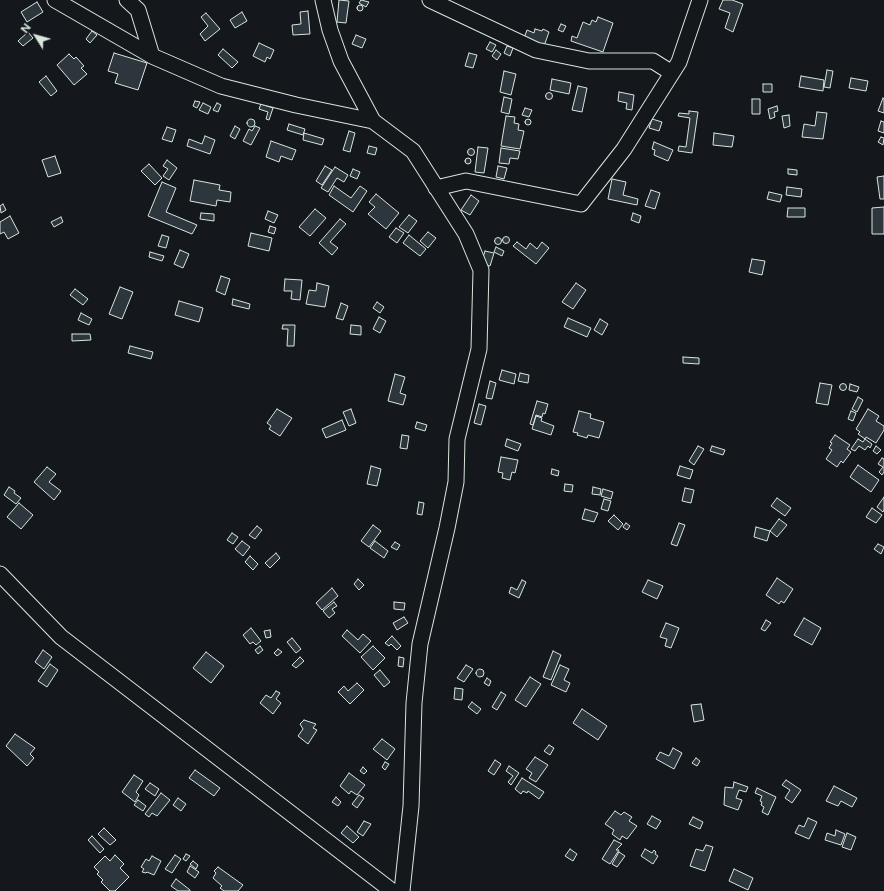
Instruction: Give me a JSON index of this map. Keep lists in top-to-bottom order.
{
  "north": "top left"
}
